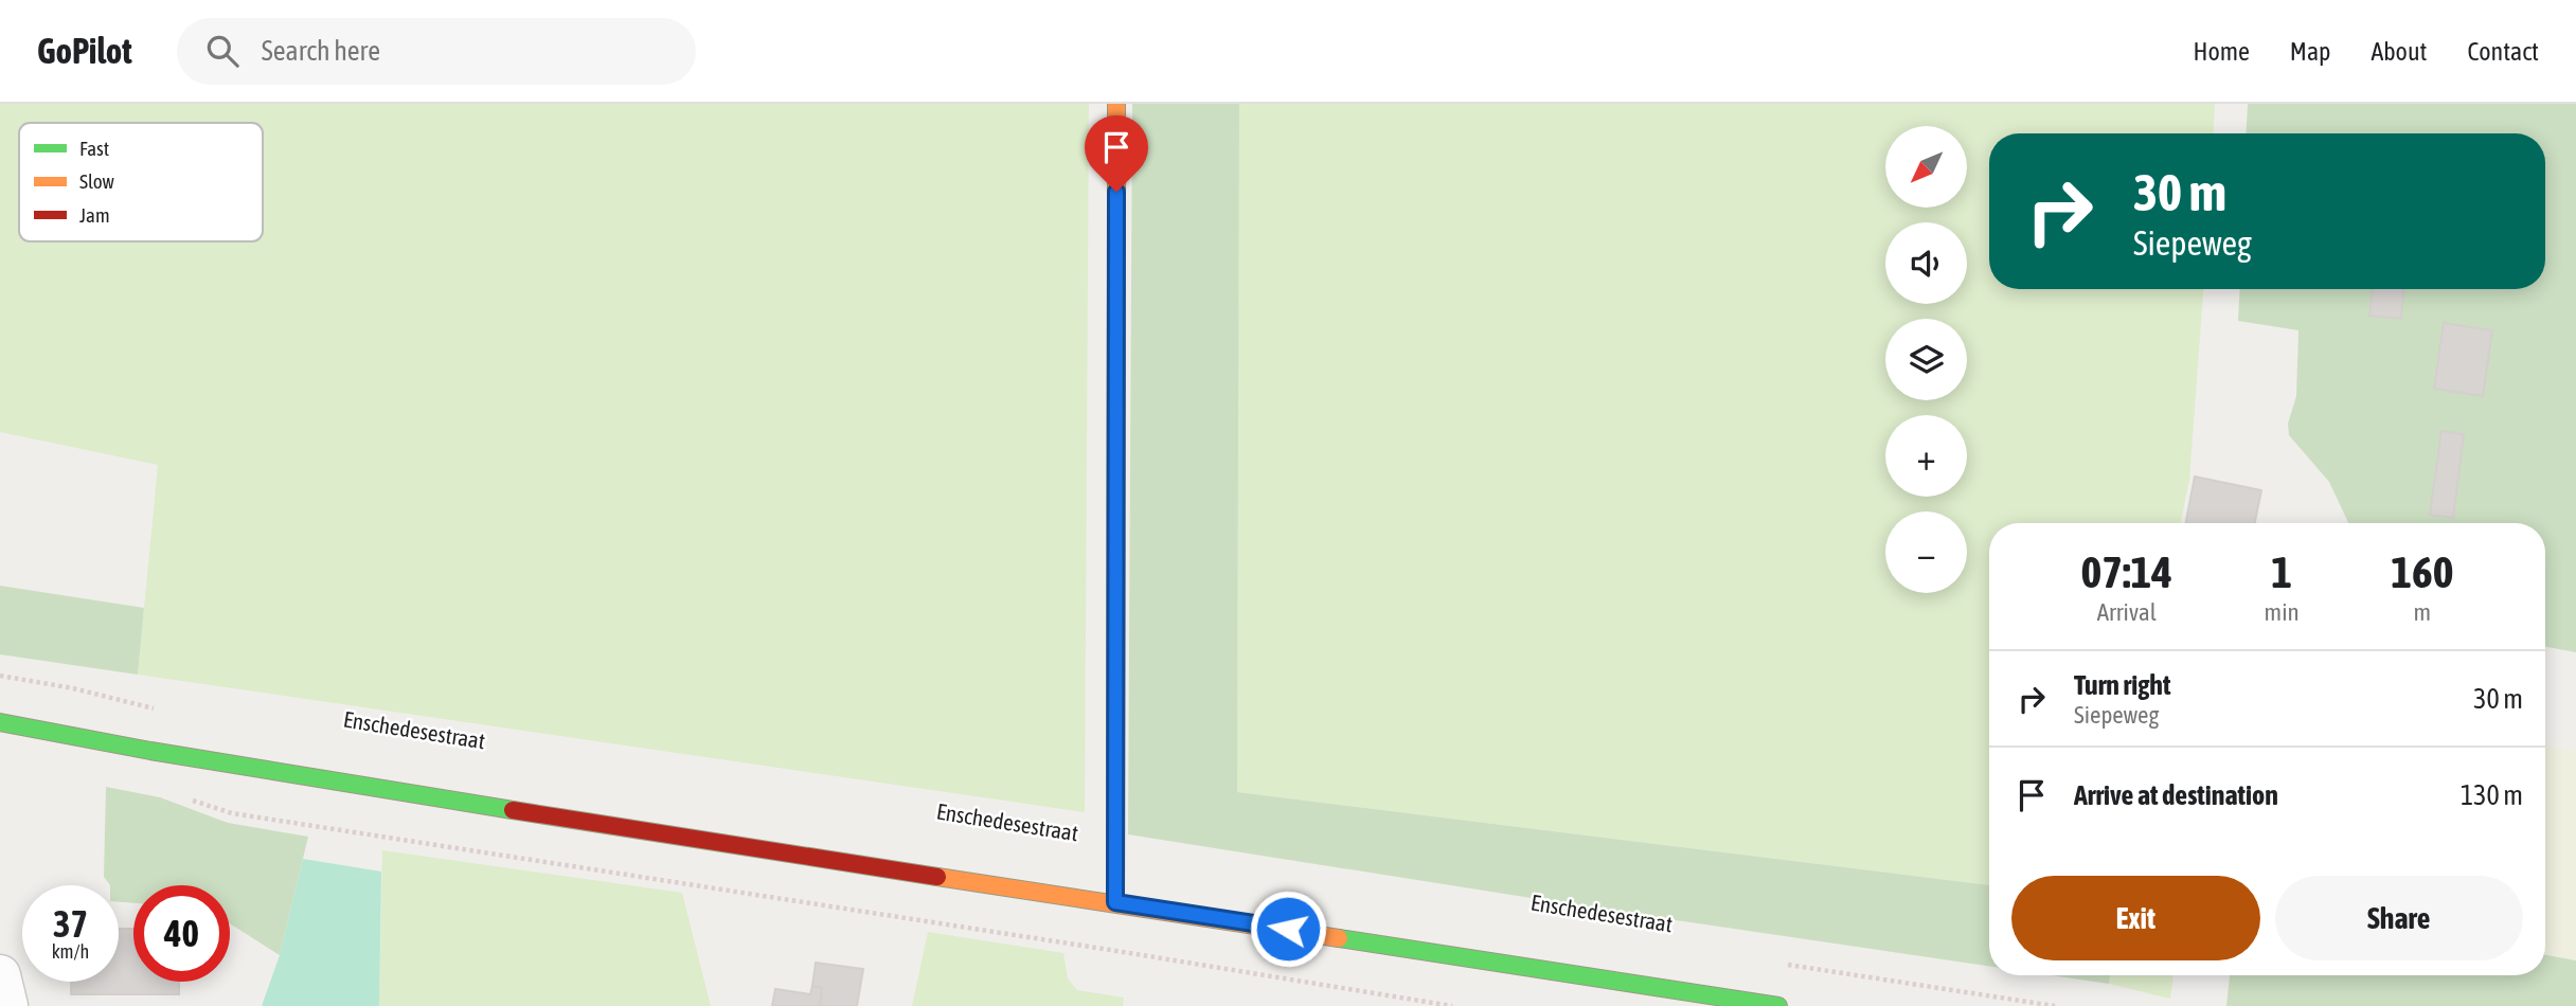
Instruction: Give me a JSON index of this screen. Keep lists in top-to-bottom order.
{
  "legend": ["Fast", "Slow", "Jam"],
  "north": "bottom left",
  "page": {
    "header": "GoPilot",
    "search": "Search here",
    "nav": [
      "Home",
      "Map",
      "About",
      "Contact"
    ],
    "map_buttons": ["+", "−"],
    "turn": ["30 m", "Siepeweg"],
    "eta": [
      "07:14",
      "Arrival",
      "1",
      "min",
      "160",
      "m"
    ],
    "list": [
      {
        "name": "Turn right",
        "note": "Siepeweg",
        "value": "30 m"
      },
      {
        "name": "Arrive at destination",
        "value": "130 m"
      }
    ],
    "buttons": ["Exit", "Share"],
    "speed": "37 km/h",
    "limit": "40"
  }
}
